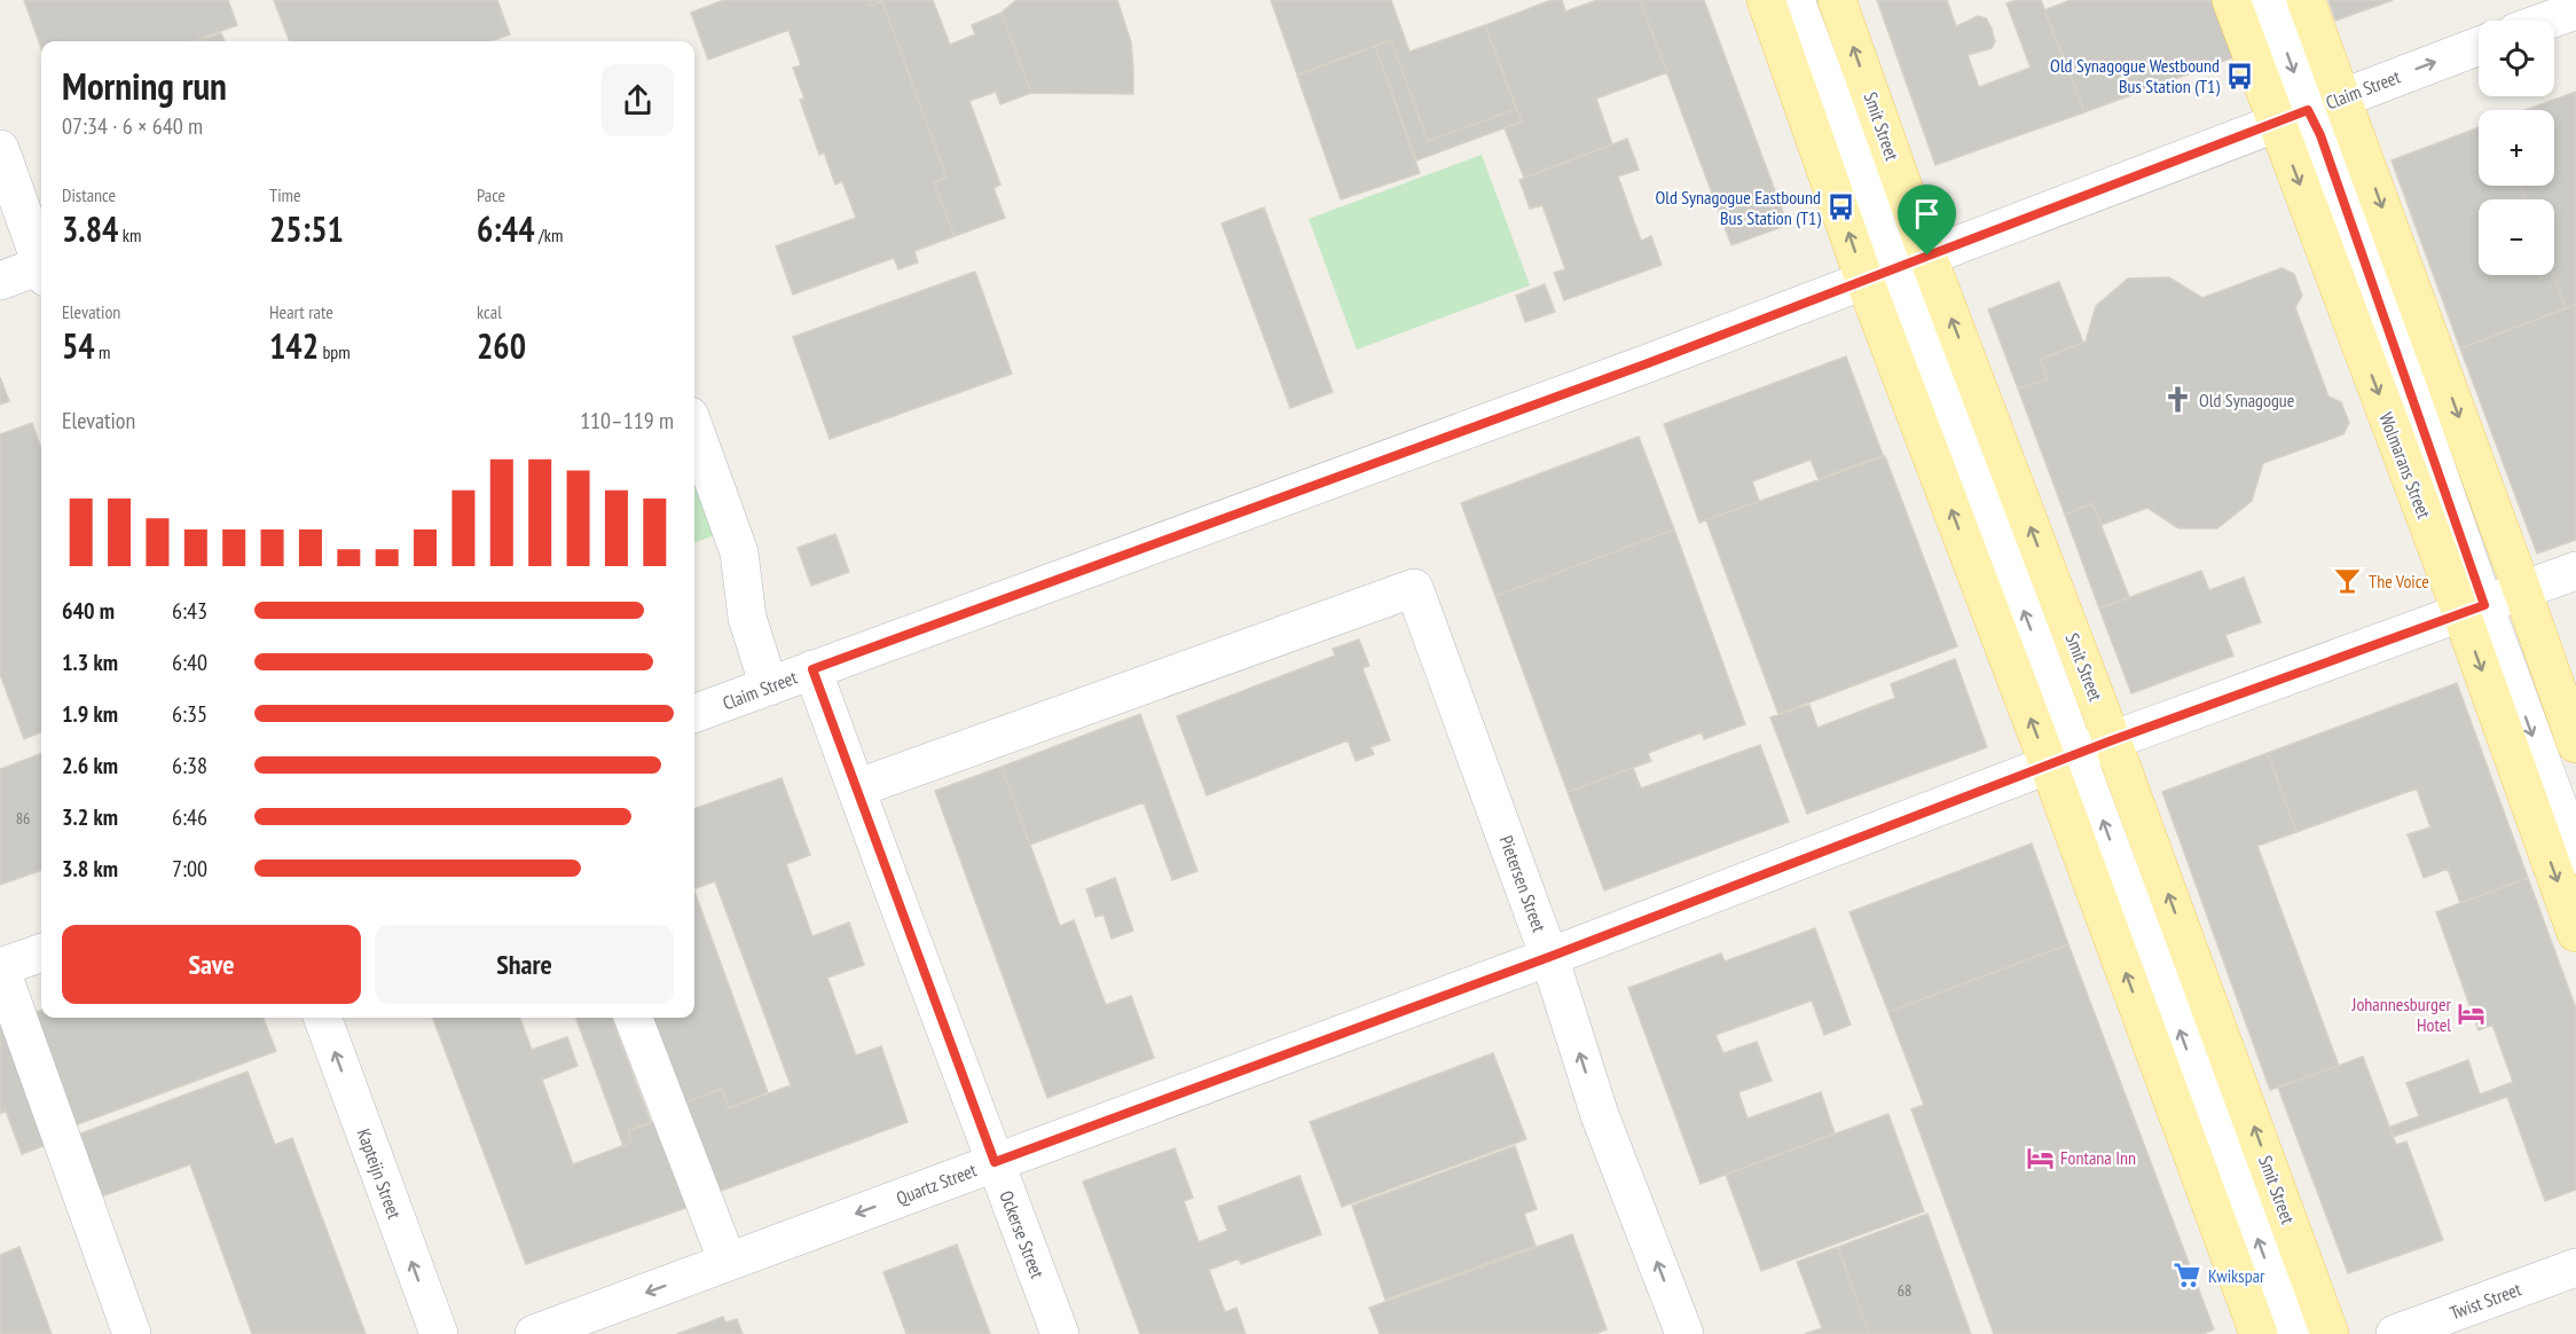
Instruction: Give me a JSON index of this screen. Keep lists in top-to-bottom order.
{
  "streets": {
    "main road": ["Smit Street", "Wolmarans Street"],
    "street": [
      "Claim Street",
      "Pietersen Street",
      "Kapteijn Street",
      "Quartz Street",
      "Ockerse Street",
      "Twist Street"
    ]
  },
  "crossings": [
    ["Claim Street", "Smit Street"],
    ["Claim Street", "Wolmarans Street"],
    ["Claim Street", "Ockerse Street"],
    ["Smit Street", "Quartz Street"],
    ["Wolmarans Street", "Quartz Street"],
    ["Pietersen Street", "Quartz Street"],
    ["Pietersen Street", "Ockerse Street"],
    ["Quartz Street", "Ockerse Street"]
  ],
  "one_way": ["Smit Street", "Wolmarans Street"],
  "places": {
    "bus stop": ["Old Synagogue Westbound Bus Station (T1)", "Old Synagogue Eastbound Bus Station (T1)"],
    "church": ["Old Synagogue"],
    "bar": ["The Voice"],
    "hotel": ["Johannesburger Hotel", "Fontana Inn"],
    "supermarket": ["Kwikspar"]
  },
  "house_numbers": ["86", "68"],
  "page": {
    "map_buttons": ["+", "−"],
    "heading": ["Morning run", "07:34 · 6 × 640 m"],
    "stats": [
      ["Distance", "3.84 km"],
      ["Time", "25:51"],
      ["Pace", "6:44 /km"],
      ["Elevation", "54 m"],
      ["Heart rate", "142 bpm"],
      ["kcal", "260"]
    ],
    "chart": ["Elevation", "110–119 m"],
    "list": [
      {
        "name": "640 m",
        "note": "6:43"
      },
      {
        "name": "1.3 km",
        "note": "6:40"
      },
      {
        "name": "1.9 km",
        "note": "6:35"
      },
      {
        "name": "2.6 km",
        "note": "6:38"
      },
      {
        "name": "3.2 km",
        "note": "6:46"
      },
      {
        "name": "3.8 km",
        "note": "7:00"
      }
    ],
    "buttons": ["Save", "Share"]
  }
}
